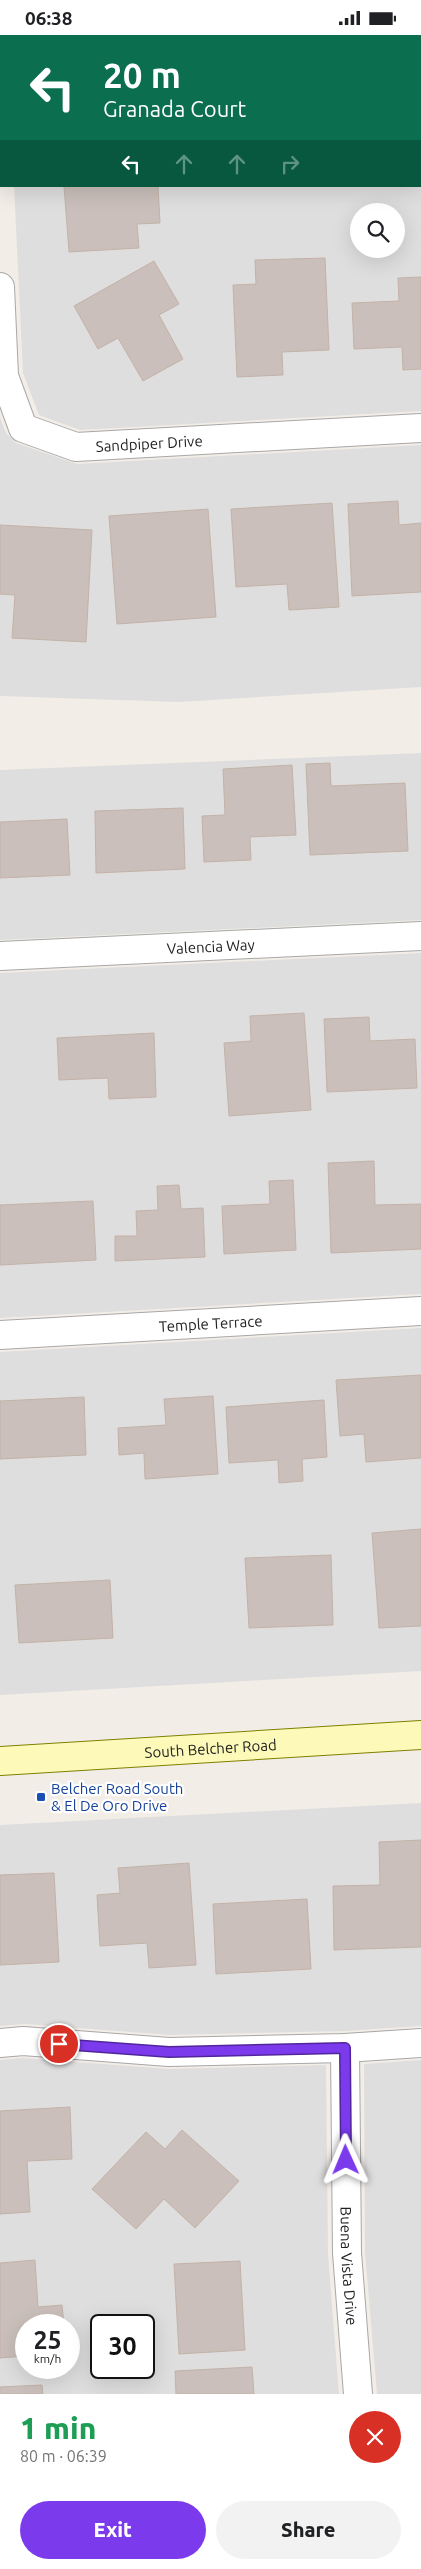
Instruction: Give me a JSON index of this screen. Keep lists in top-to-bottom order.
{
  "streets": {
    "main road": ["South Belcher Road"],
    "street": [
      "Sandpiper Drive",
      "Valencia Way",
      "Temple Terrace",
      "Buena Vista Drive"
    ]
  },
  "places": {
    "transit": ["Belcher Road South & El De Oro Drive"]
  },
  "page": {
    "status": "06:38",
    "turn": ["20 m", "Granada Court"],
    "speed": "25 km/h",
    "limit": "30",
    "heading": ["1 min", "80 m · 06:39"],
    "buttons": ["Exit", "Share"]
  }
}
